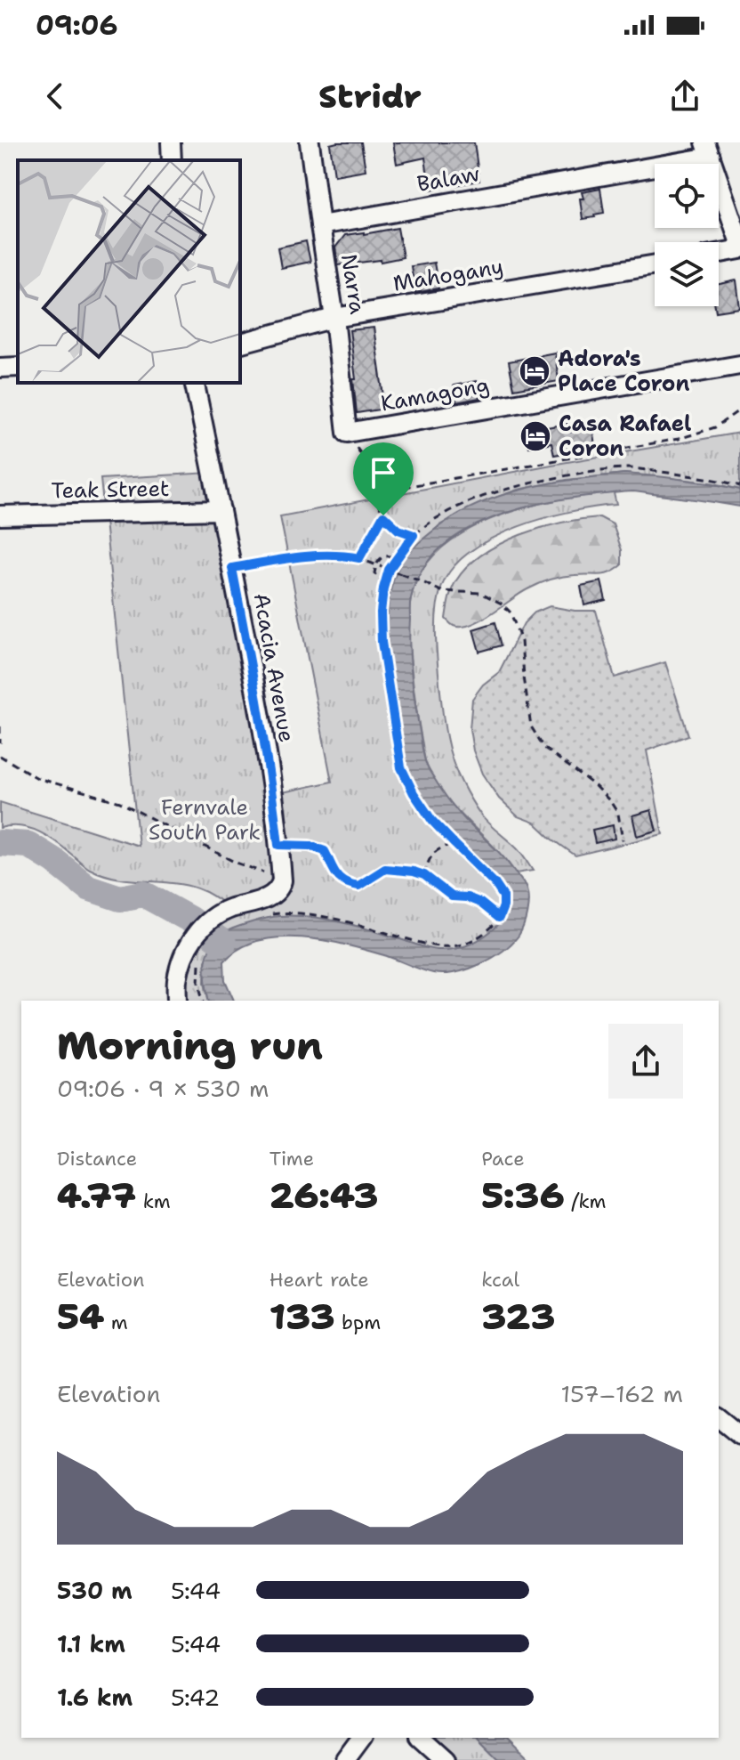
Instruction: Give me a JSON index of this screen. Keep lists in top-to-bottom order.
{
  "streets": {
    "street": [
      "Balaw",
      "Mahogany",
      "Narra",
      "Kamagong",
      "Teak Street",
      "Acacia Avenue"
    ]
  },
  "crossings": [
    ["Balaw", "Narra"],
    ["Mahogany", "Narra"],
    ["Narra", "Kamagong"],
    ["Teak Street", "Acacia Avenue"]
  ],
  "parks": ["Fernvale South Park"],
  "places": {
    "hotel": ["Adora's Place Coron", "Casa Rafael Coron"]
  },
  "page": {
    "status": "09:06",
    "header": "Stridr",
    "heading": ["Morning run", "09:06 · 9 × 530 m"],
    "stats": [
      ["Distance", "4.77 km"],
      ["Time", "26:43"],
      ["Pace", "5:36 /km"],
      ["Elevation", "54 m"],
      ["Heart rate", "133 bpm"],
      ["kcal", "323"]
    ],
    "chart": ["Elevation", "157–162 m"],
    "list": [
      {
        "name": "530 m",
        "note": "5:44"
      },
      {
        "name": "1.1 km",
        "note": "5:44"
      },
      {
        "name": "1.6 km",
        "note": "5:42"
      }
    ]
  }
}
